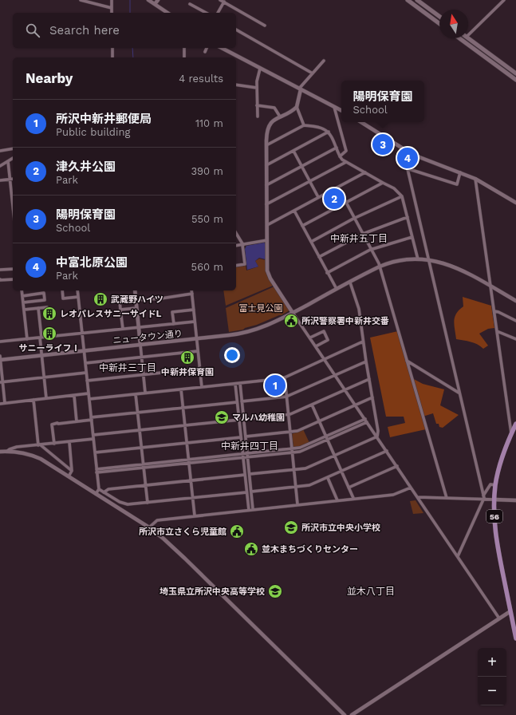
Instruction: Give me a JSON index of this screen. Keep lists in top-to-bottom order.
{
  "streets": {
    "main road": ["56"],
    "street": ["ニュータウン通り"]
  },
  "districts": [
    "中新井五丁目",
    "中新井三丁目",
    "中新井四丁目",
    "並木八丁目"
  ],
  "parks": ["富士見公園"],
  "places": {
    "building": [
      "武蔵野ハイツ",
      "レオパレスサニーサイドL",
      "サニーライフⅠ",
      "中新井保育園"
    ],
    "public building": ["所沢警察署中新井交番", "所沢市立さくら児童館", "並木まちづくりセンター"],
    "school or university": ["マルハ幼稚園", "所沢市立中央小学校", "埼玉県立所沢中央高等学校"]
  },
  "north": "top",
  "page": {
    "search": "Search here",
    "heading": ["Nearby", "4 results"],
    "popup": ["陽明保育園", "School"],
    "list": [
      {
        "mark": "1",
        "name": "所沢中新井郵便局",
        "note": "Public building",
        "value": "110 m"
      },
      {
        "mark": "2",
        "name": "津久井公園",
        "note": "Park",
        "value": "390 m"
      },
      {
        "mark": "3",
        "name": "陽明保育園",
        "note": "School",
        "value": "550 m"
      },
      {
        "mark": "4",
        "name": "中富北原公園",
        "note": "Park",
        "value": "560 m"
      }
    ],
    "pins": [
      "3",
      "4",
      "2",
      "1"
    ],
    "map_buttons": ["+", "−"]
  }
}
